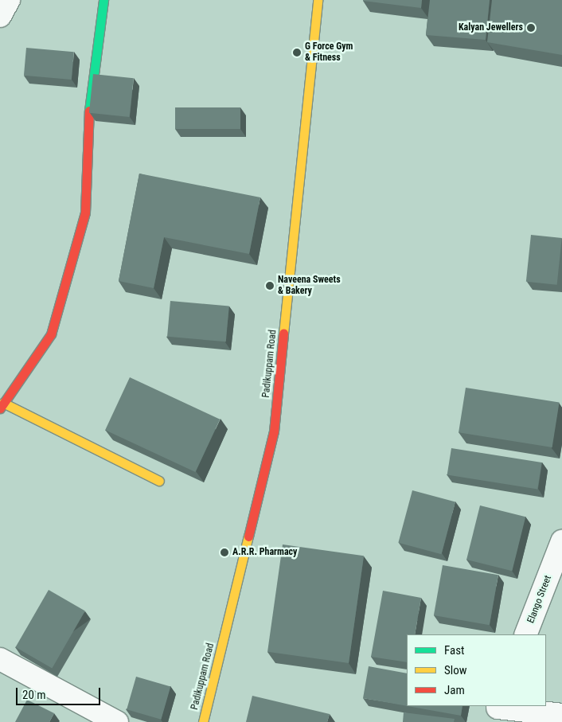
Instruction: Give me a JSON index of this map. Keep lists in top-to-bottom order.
{
  "streets": {
    "street": ["Padikuppam Road", "Elango Street"]
  },
  "places": [
    "Kalyan Jewellers",
    "G Force Gym & Fitness",
    "Naveena Sweets & Bakery",
    "A.R.R. Pharmacy"
  ],
  "legend": ["Fast", "Slow", "Jam"],
  "scale_bar": "20 m"
}
